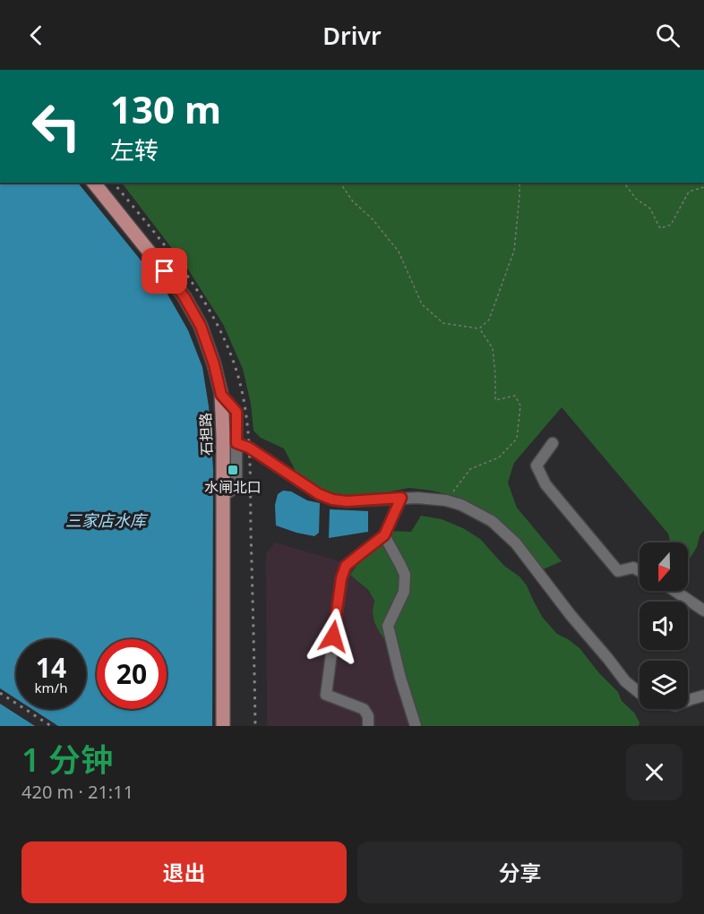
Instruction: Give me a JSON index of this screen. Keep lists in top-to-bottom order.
{
  "streets": {
    "main road": ["石担路"]
  },
  "water": ["三家店水库"],
  "places": {
    "transit": ["水闸北口"]
  },
  "north": "bottom",
  "page": {
    "header": "Drivr",
    "turn": ["130 m", "左转"],
    "speed": "14 km/h",
    "limit": "20",
    "heading": ["1 分钟", "420 m · 21:11"],
    "buttons": ["退出", "分享"]
  }
}
